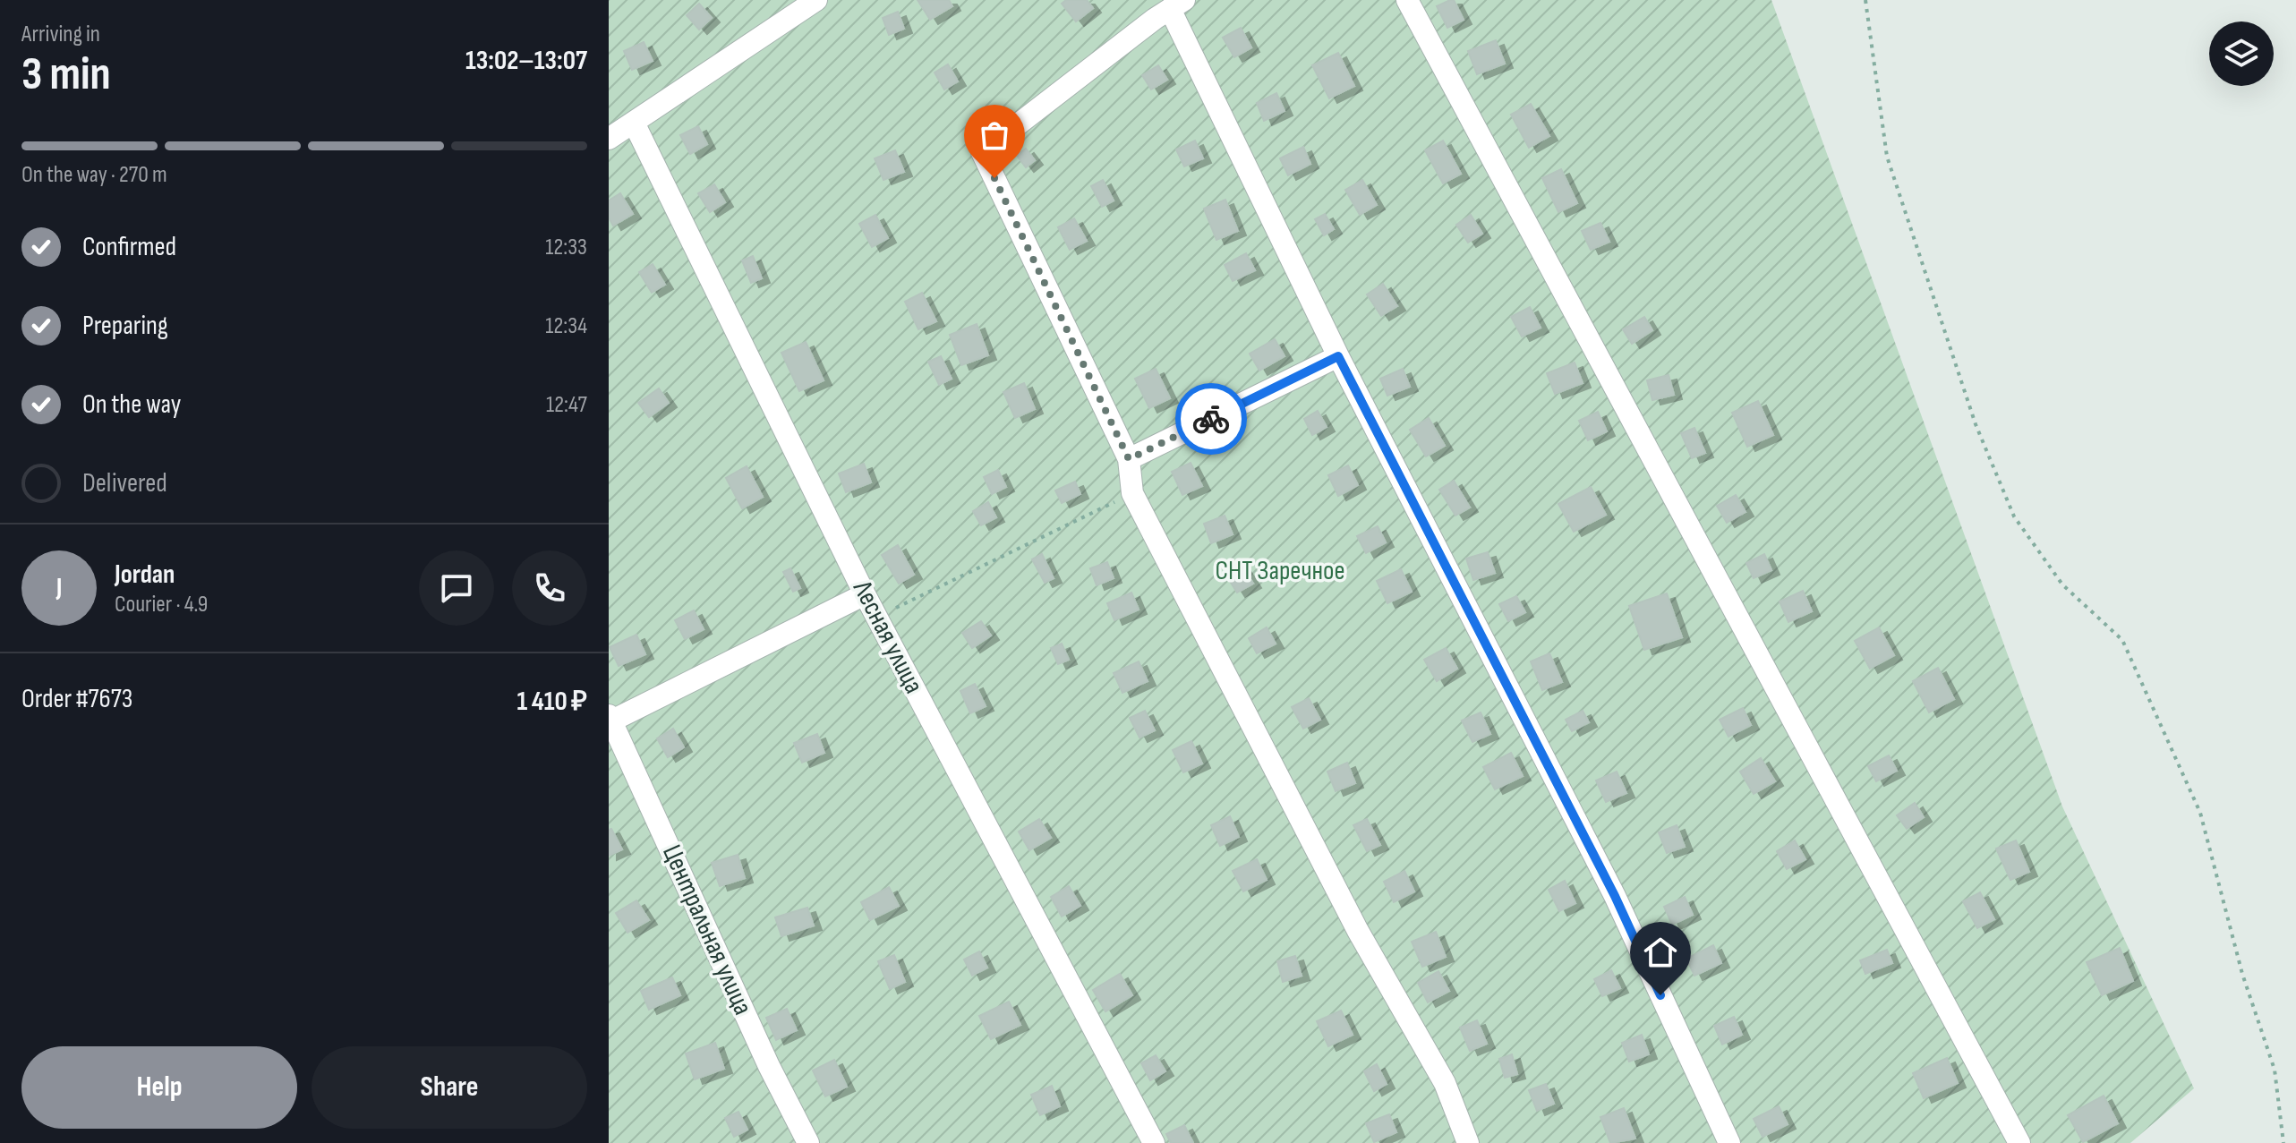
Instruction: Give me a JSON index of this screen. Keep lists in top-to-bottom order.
{
  "streets": {
    "street": ["Лесная улица", "Центральная улица"]
  },
  "parks": ["СНТ Заречное"],
  "page": {
    "heading": ["3 min", "Arriving in", "13:02–13:07"],
    "panel": [
      "Jordan",
      "Courier · 4.9",
      "Order #7673",
      "1 410 ₽"
    ],
    "bar": "On the way · 270 m",
    "list": [
      ["Confirmed", "12:33"],
      ["Preparing", "12:34"],
      ["On the way", "12:47"],
      "Delivered"
    ],
    "round": "J",
    "buttons": ["Help", "Share"]
  }
}
